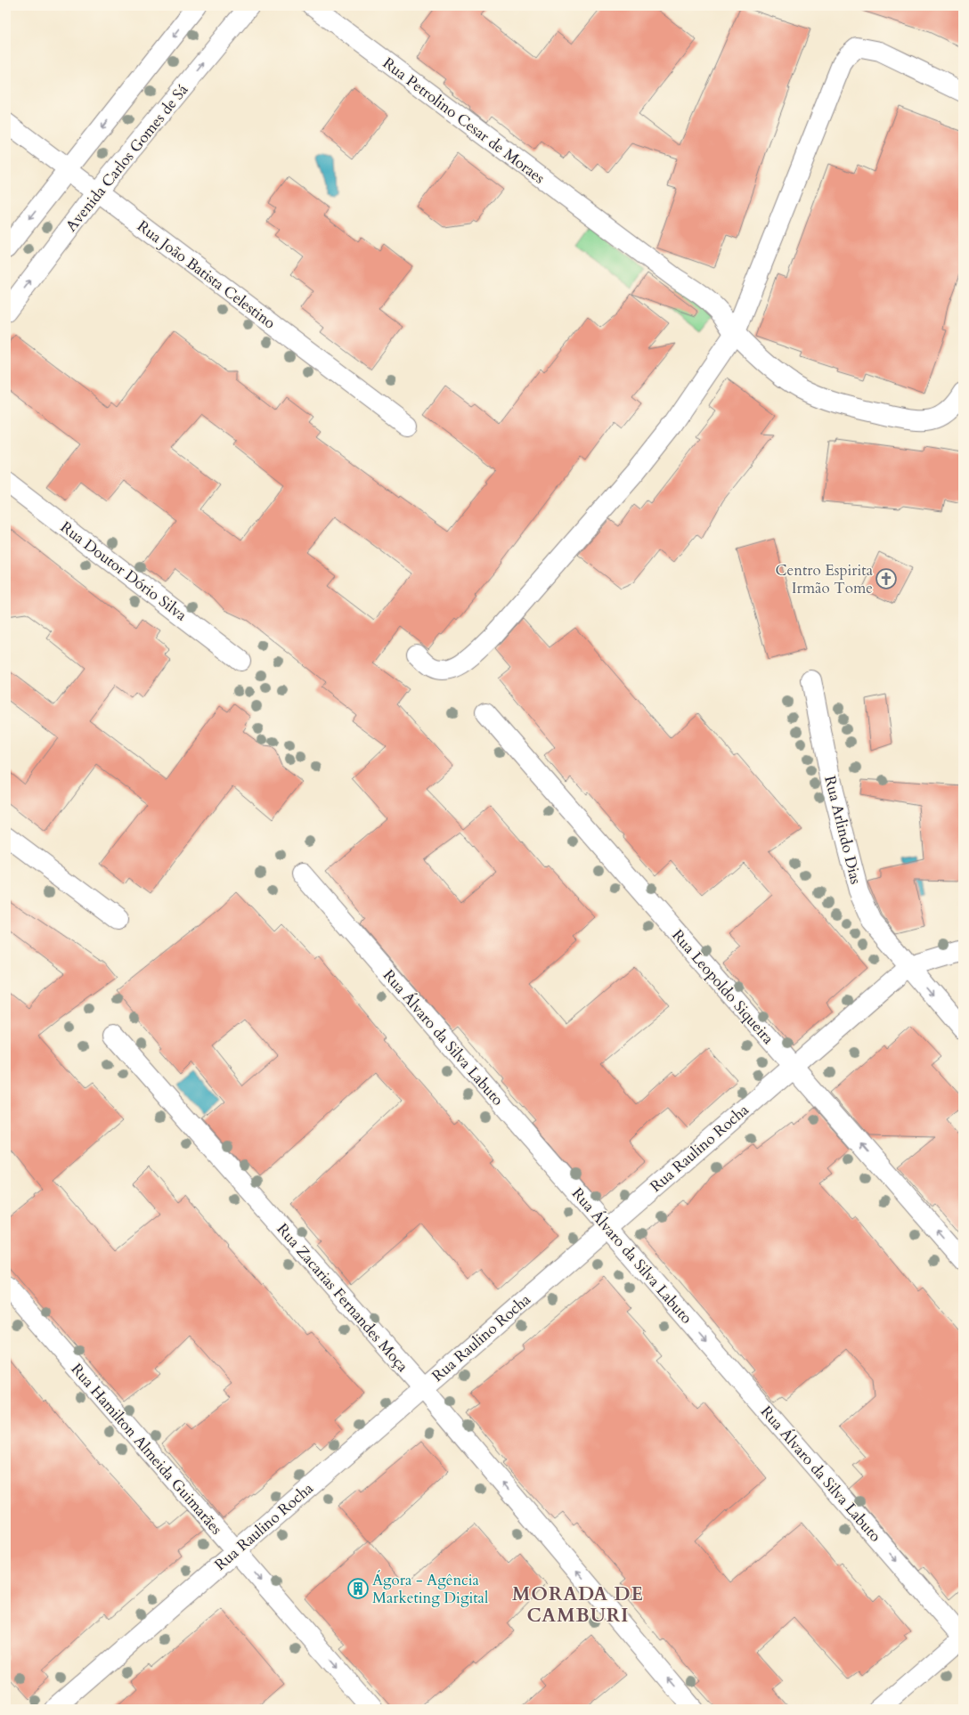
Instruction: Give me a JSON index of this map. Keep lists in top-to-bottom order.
{
  "streets": {
    "street": [
      "Rua Petrolino Cesar de Moraes",
      "Avenida Carlos Gomes de Sá",
      "Rua João Batista Celestino",
      "Rua Doutor Dório Silva",
      "Rua Arlindo Dias",
      "Rua Leopoldo Siqueira",
      "Rua Álvaro da Silva Labuto",
      "Rua Raulino Rocha",
      "Rua Zacarias Fernandes Moça",
      "Rua Hamilton Almeida Guimarães"
    ]
  },
  "crossings": [
    ["Avenida Carlos Gomes de Sá", "Rua João Batista Celestino"],
    ["Rua Arlindo Dias", "Rua Raulino Rocha"],
    ["Rua Leopoldo Siqueira", "Rua Raulino Rocha"],
    ["Rua Álvaro da Silva Labuto", "Rua Raulino Rocha"],
    ["Rua Raulino Rocha", "Rua Zacarias Fernandes Moça"],
    ["Rua Raulino Rocha", "Rua Hamilton Almeida Guimarães"]
  ],
  "one_way": [
    "Rua Leopoldo Siqueira",
    "Rua Álvaro da Silva Labuto",
    "Rua Zacarias Fernandes Moça",
    "Rua Hamilton Almeida Guimarães"
  ],
  "districts": ["MORADA DE CAMBURI"],
  "places": {
    "church": ["Centro Espirita Irmão Tome"],
    "building": ["Ágora - Agência Marketing Digital"]
  }
}
